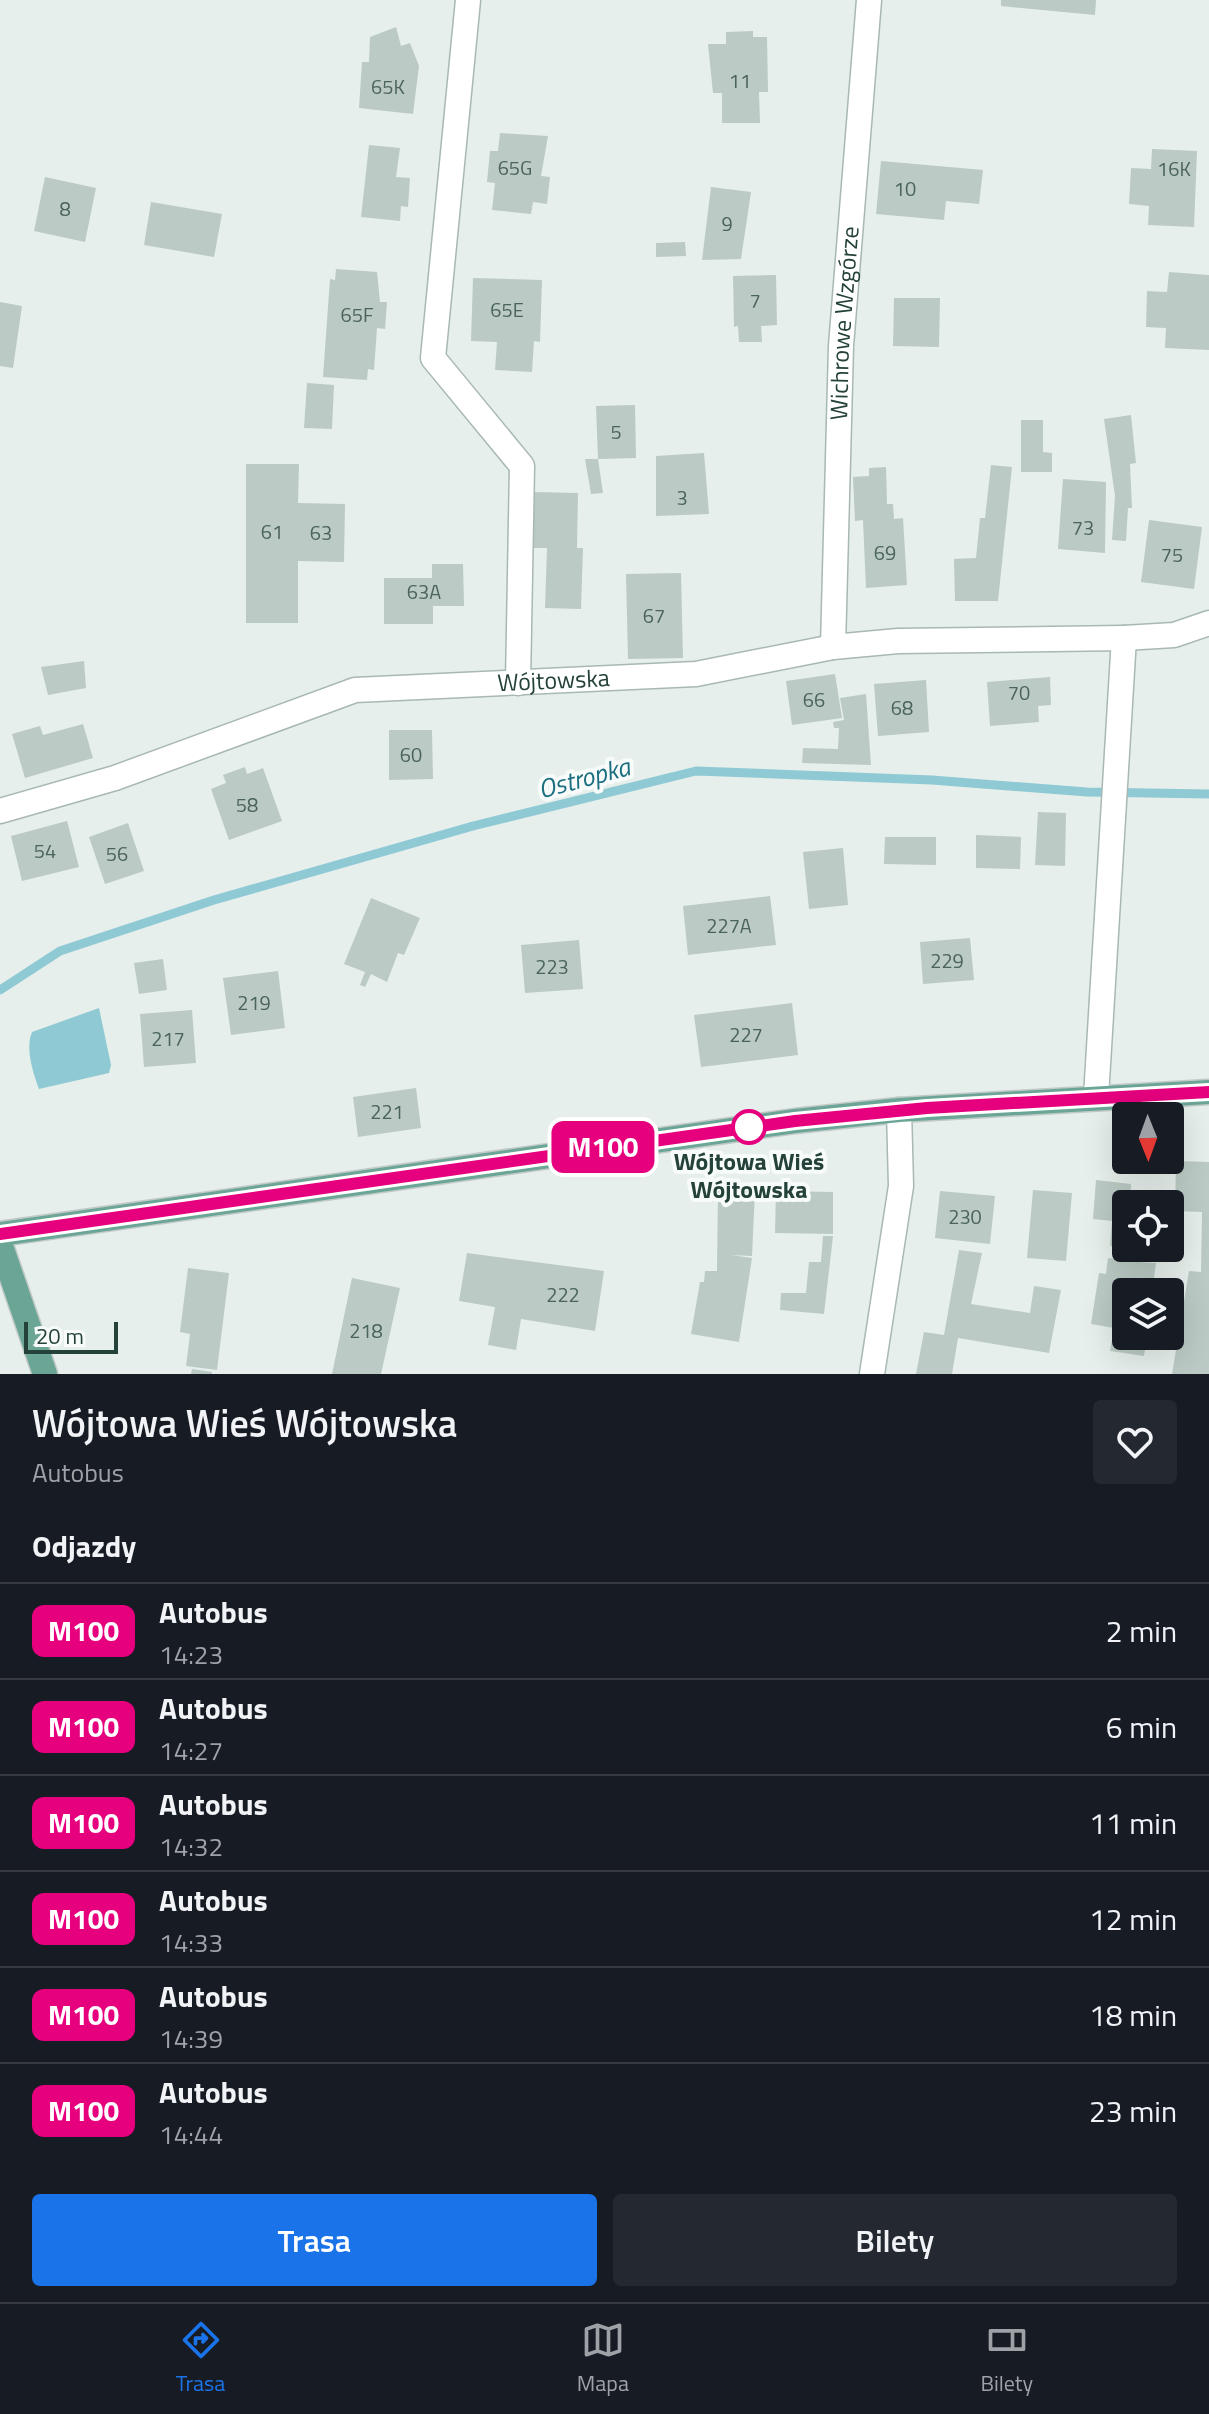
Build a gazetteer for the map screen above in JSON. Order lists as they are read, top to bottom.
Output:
{
  "streets": {
    "street": ["Wichrowe Wzgórze", "Wójtowska"]
  },
  "crossings": [
    ["Wichrowe Wzgórze", "Wójtowska"]
  ],
  "water": ["Ostropka"],
  "places": ["Wójtowa Wieś Wójtowska"],
  "lines": ["bus line M100"],
  "house_numbers": [
    "11",
    "65K",
    "65G",
    "16K",
    "10",
    "8",
    "9",
    "7",
    "65E",
    "65F",
    "5",
    "3",
    "73",
    "61",
    "63",
    "69",
    "75",
    "63A",
    "67",
    "70",
    "66",
    "68",
    "60",
    "58",
    "54",
    "56",
    "227A",
    "229",
    "223",
    "219",
    "227",
    "217",
    "221",
    "230",
    "222",
    "218"
  ],
  "scale_bar": "20 m",
  "north": "bottom",
  "page": {
    "on_map": "M100",
    "scale": "20 m",
    "heading": [
      ["Wójtowa Wieś Wójtowska", "Autobus"],
      "Odjazdy"
    ],
    "list": [
      {
        "mark": "M100",
        "name": "Autobus",
        "note": "14:23",
        "value": "2 min"
      },
      {
        "mark": "M100",
        "name": "Autobus",
        "note": "14:27",
        "value": "6 min"
      },
      {
        "mark": "M100",
        "name": "Autobus",
        "note": "14:32",
        "value": "11 min"
      },
      {
        "mark": "M100",
        "name": "Autobus",
        "note": "14:33",
        "value": "12 min"
      },
      {
        "mark": "M100",
        "name": "Autobus",
        "note": "14:39",
        "value": "18 min"
      },
      {
        "mark": "M100",
        "name": "Autobus",
        "note": "14:44",
        "value": "23 min"
      }
    ],
    "buttons": ["Trasa", "Bilety"],
    "tabs": ["Trasa", "Mapa", "Bilety"]
  }
}
